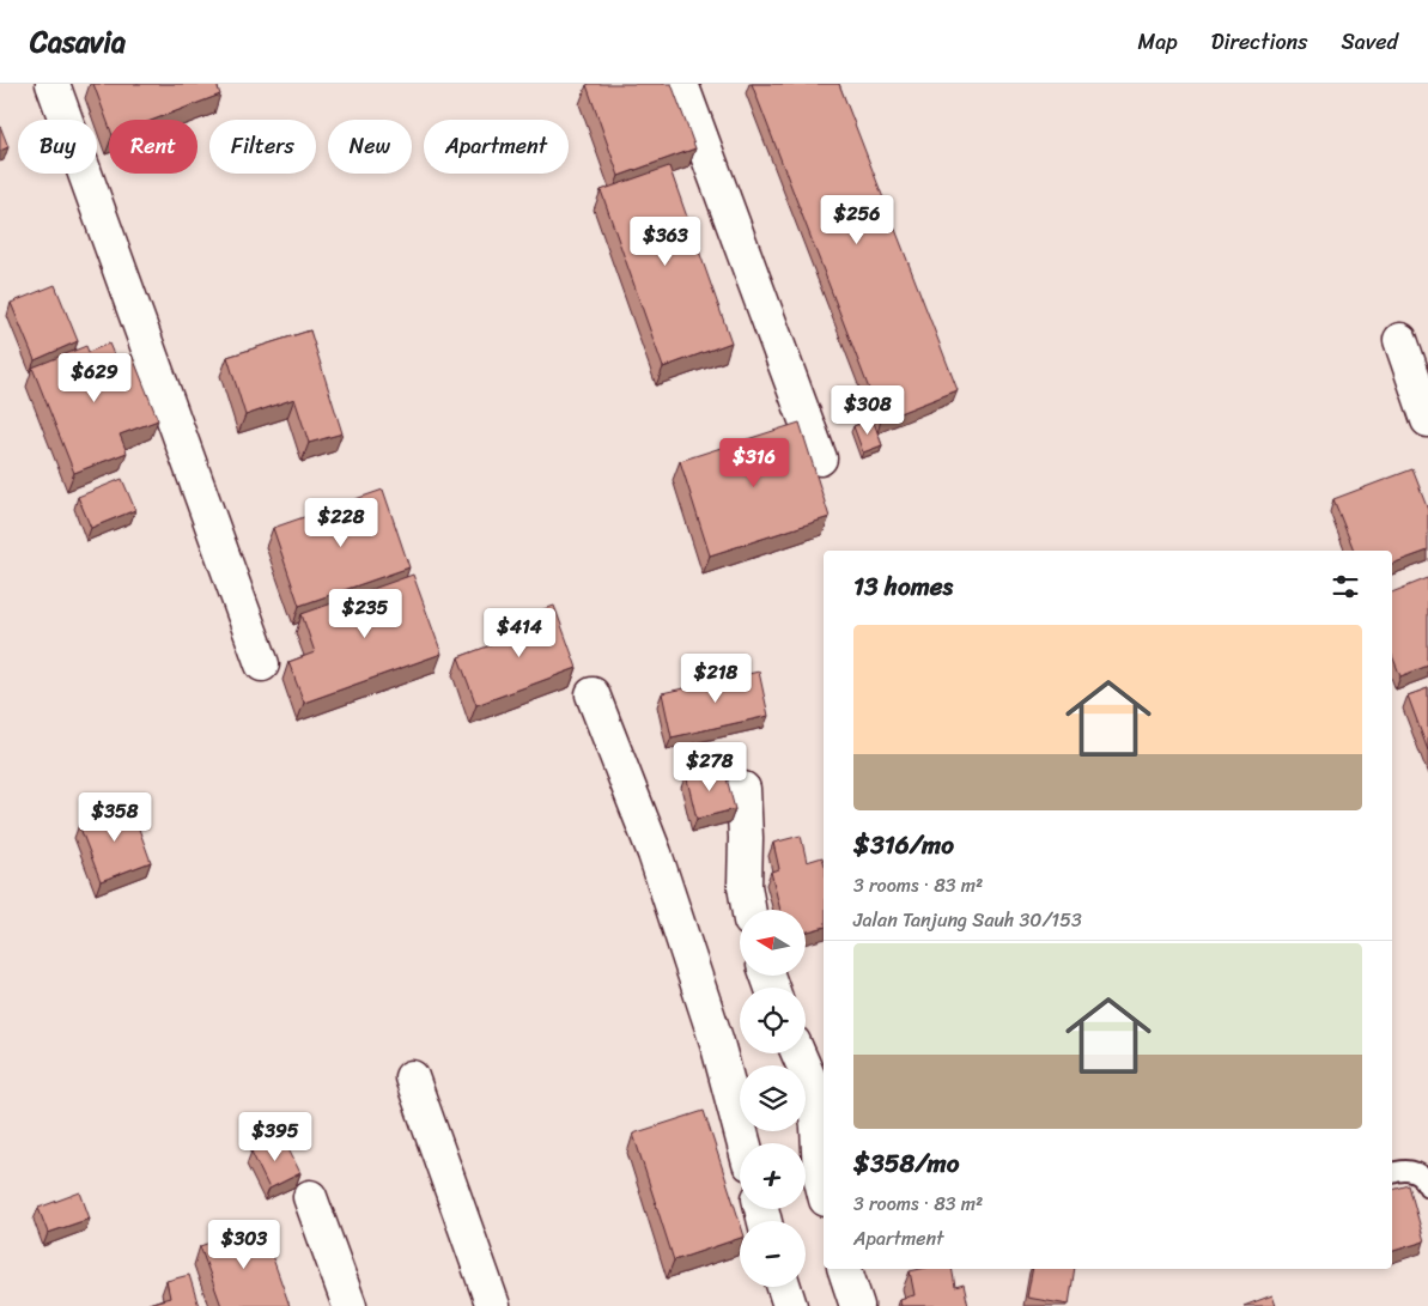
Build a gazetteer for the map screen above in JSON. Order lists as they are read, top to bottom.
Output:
{
  "north": "left",
  "page": {
    "header": "Casavia",
    "nav": ["Map", "Directions", "Saved"],
    "chip": [
      "Buy",
      "Rent",
      "Filters",
      "New",
      "Apartment"
    ],
    "price": [
      "$256",
      "$363",
      "$629",
      "$308",
      "$316",
      "$228",
      "$235",
      "$414",
      "$218",
      "$278",
      "$358",
      "$395",
      "$303"
    ],
    "heading": "13 homes",
    "list": [
      {
        "name": "$316/mo",
        "note": "3 rooms · 83 m² · Jalan Tanjung Sauh 30/153"
      },
      {
        "name": "$358/mo",
        "note": "3 rooms · 83 m² · Apartment"
      }
    ],
    "map_buttons": ["+", "−"]
  }
}
